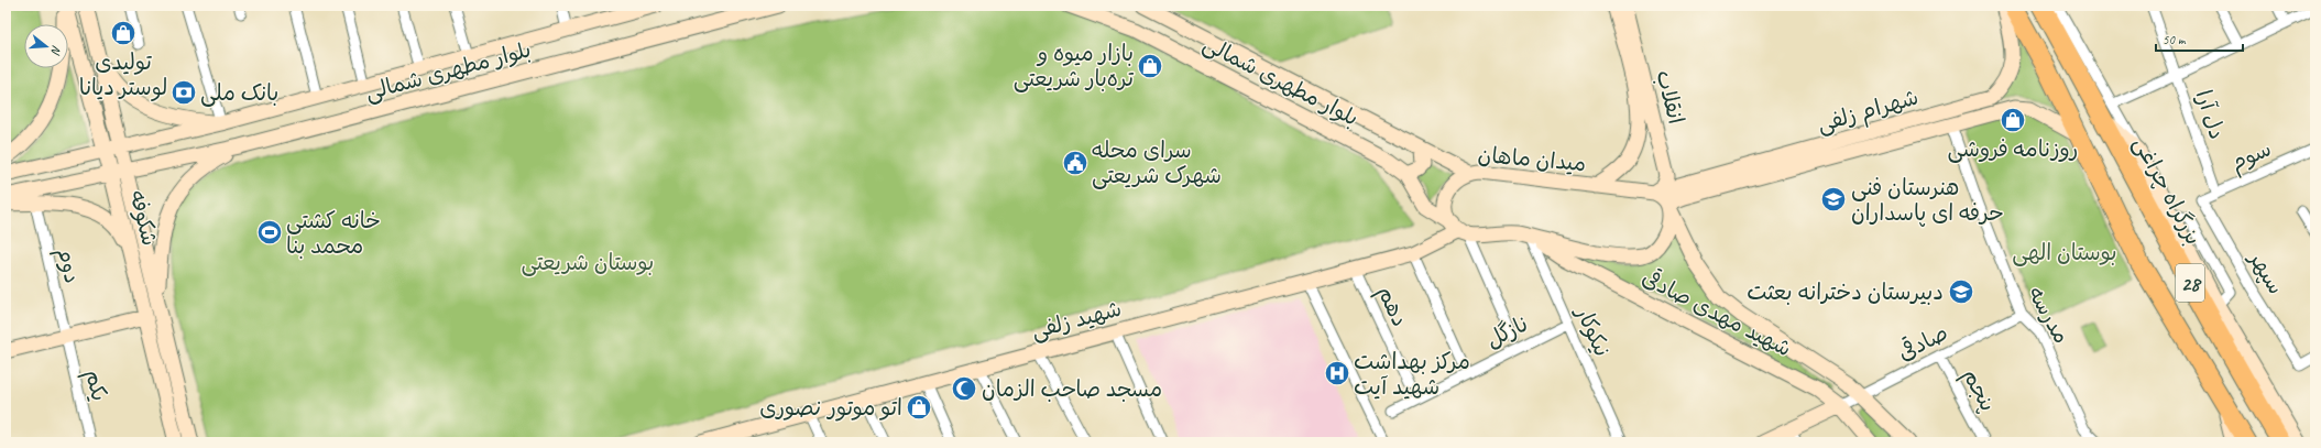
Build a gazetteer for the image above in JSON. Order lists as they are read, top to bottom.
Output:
{
  "streets": {
    "highway": ["بزرگراه چراغی", "28"],
    "main road": [
      "بلوار مطهری شمالی",
      "انقلاب",
      "شهرام زلفی",
      "میدان ماهان",
      "شکوفه",
      "شهید مهدی صادقی",
      "شهید زلفی"
    ],
    "street": [
      "دل آرا",
      "سوم",
      "دوم",
      "سپهر",
      "دهم",
      "مدرسه",
      "نازگل",
      "نیکوکار",
      "صادقی",
      "یکم",
      "پنجم"
    ]
  },
  "crossings": [
    ["بلوار مطهری شمالی", "میدان ماهان"],
    ["بلوار مطهری شمالی", "شکوفه"],
    ["بلوار مطهری شمالی", "شهید زلفی"],
    ["انقلاب", "شهرام زلفی"],
    ["انقلاب", "میدان ماهان"],
    ["انقلاب", "شهید مهدی صادقی"],
    ["شهرام زلفی", "میدان ماهان"],
    ["شهرام زلفی", "28"],
    ["شهرام زلفی", "شهید مهدی صادقی"],
    ["شهرام زلفی", "مدرسه"],
    ["دل آرا", "سوم"],
    ["سوم", "سپهر"],
    ["میدان ماهان", "شهید مهدی صادقی"],
    ["میدان ماهان", "شهید زلفی"],
    ["دوم", "یکم"],
    ["دهم", "شهید زلفی"],
    ["شهید مهدی صادقی", "نیکوکار"],
    ["شهید مهدی صادقی", "صادقی"],
    ["مدرسه", "صادقی"],
    ["نازگل", "نیکوکار"],
    ["صادقی", "پنجم"]
  ],
  "parks": ["بوستان الهی", "بوستان شریعتی"],
  "places": {
    "shop": [
      "تولیدی لوستر دیانا",
      "بازار میوه و تره‌بار شریعتی",
      "روزنامه فروشی",
      "اتو موتور نصوری"
    ],
    "bank": ["بانک ملی"],
    "public building": ["سرای محله شهرک شریعتی"],
    "school or university": ["هنرستان فنی حرفه ای پاسداران", "دبیرستان دخترانه بعثت"],
    "sports": ["خانه کشتی محمد بنا"],
    "hospital": ["مرکز بهداشت شهید آیت"],
    "mosque": ["مسجد صاحب الزمان"]
  },
  "scale_bar": "50 m",
  "north": "right"
}
